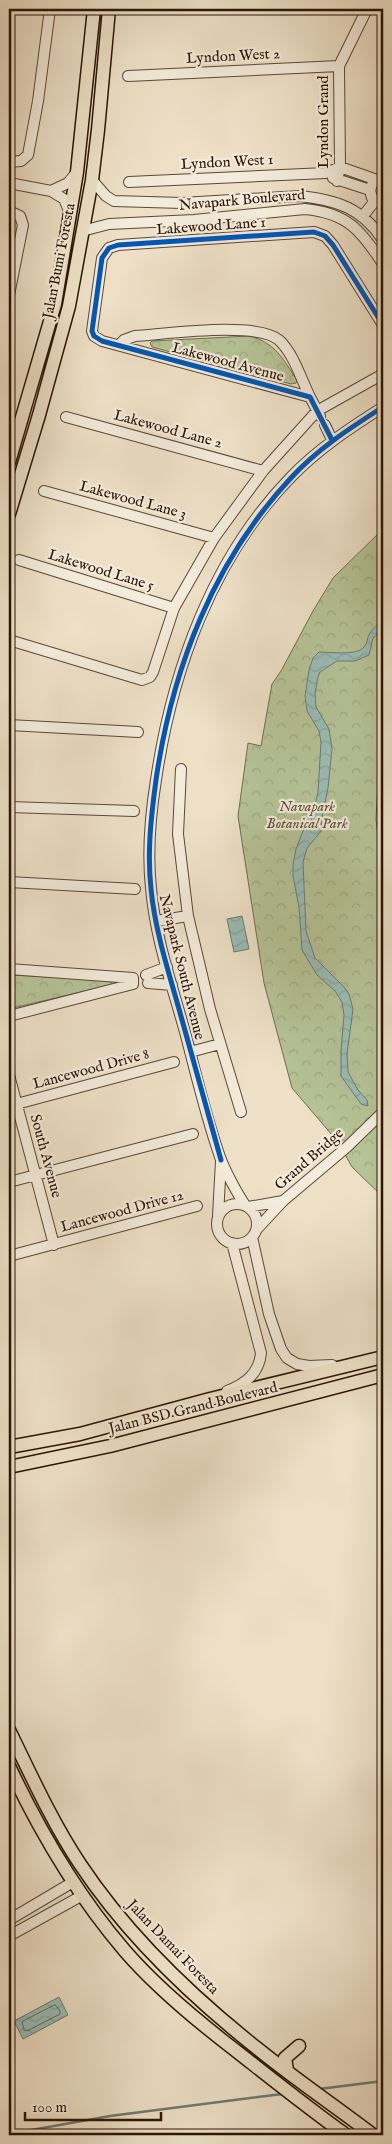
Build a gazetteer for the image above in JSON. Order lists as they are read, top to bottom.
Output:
{
  "streets": {
    "main road": ["Jalan Bumi Foresta", "Jalan BSD Grand Boulevard", "Jalan Damai Foresta"],
    "street": [
      "Lyndon West 2",
      "Lyndon Grand",
      "Lyndon West 1",
      "Navapark Boulevard",
      "Lakewood Lane 1",
      "Lakewood Avenue",
      "Lakewood Lane 2",
      "Lakewood Lane 3",
      "Lakewood Lane 5",
      "Navapark South Avenue",
      "Lancewood Drive 8",
      "South Avenue",
      "Grand Bridge",
      "Lancewood Drive 12"
    ]
  },
  "crossings": [
    ["Lyndon West 2", "Lyndon Grand"],
    ["Navapark Boulevard", "Jalan Bumi Foresta"],
    ["Lakewood Lane 1", "Lakewood Avenue"],
    ["Lakewood Avenue", "Navapark South Avenue"],
    ["Navapark South Avenue", "Grand Bridge"],
    ["Lancewood Drive 8", "South Avenue"],
    ["South Avenue", "Lancewood Drive 12"]
  ],
  "parks": ["Navapark Botanical Park"],
  "scale_bar": "100 m"
}
